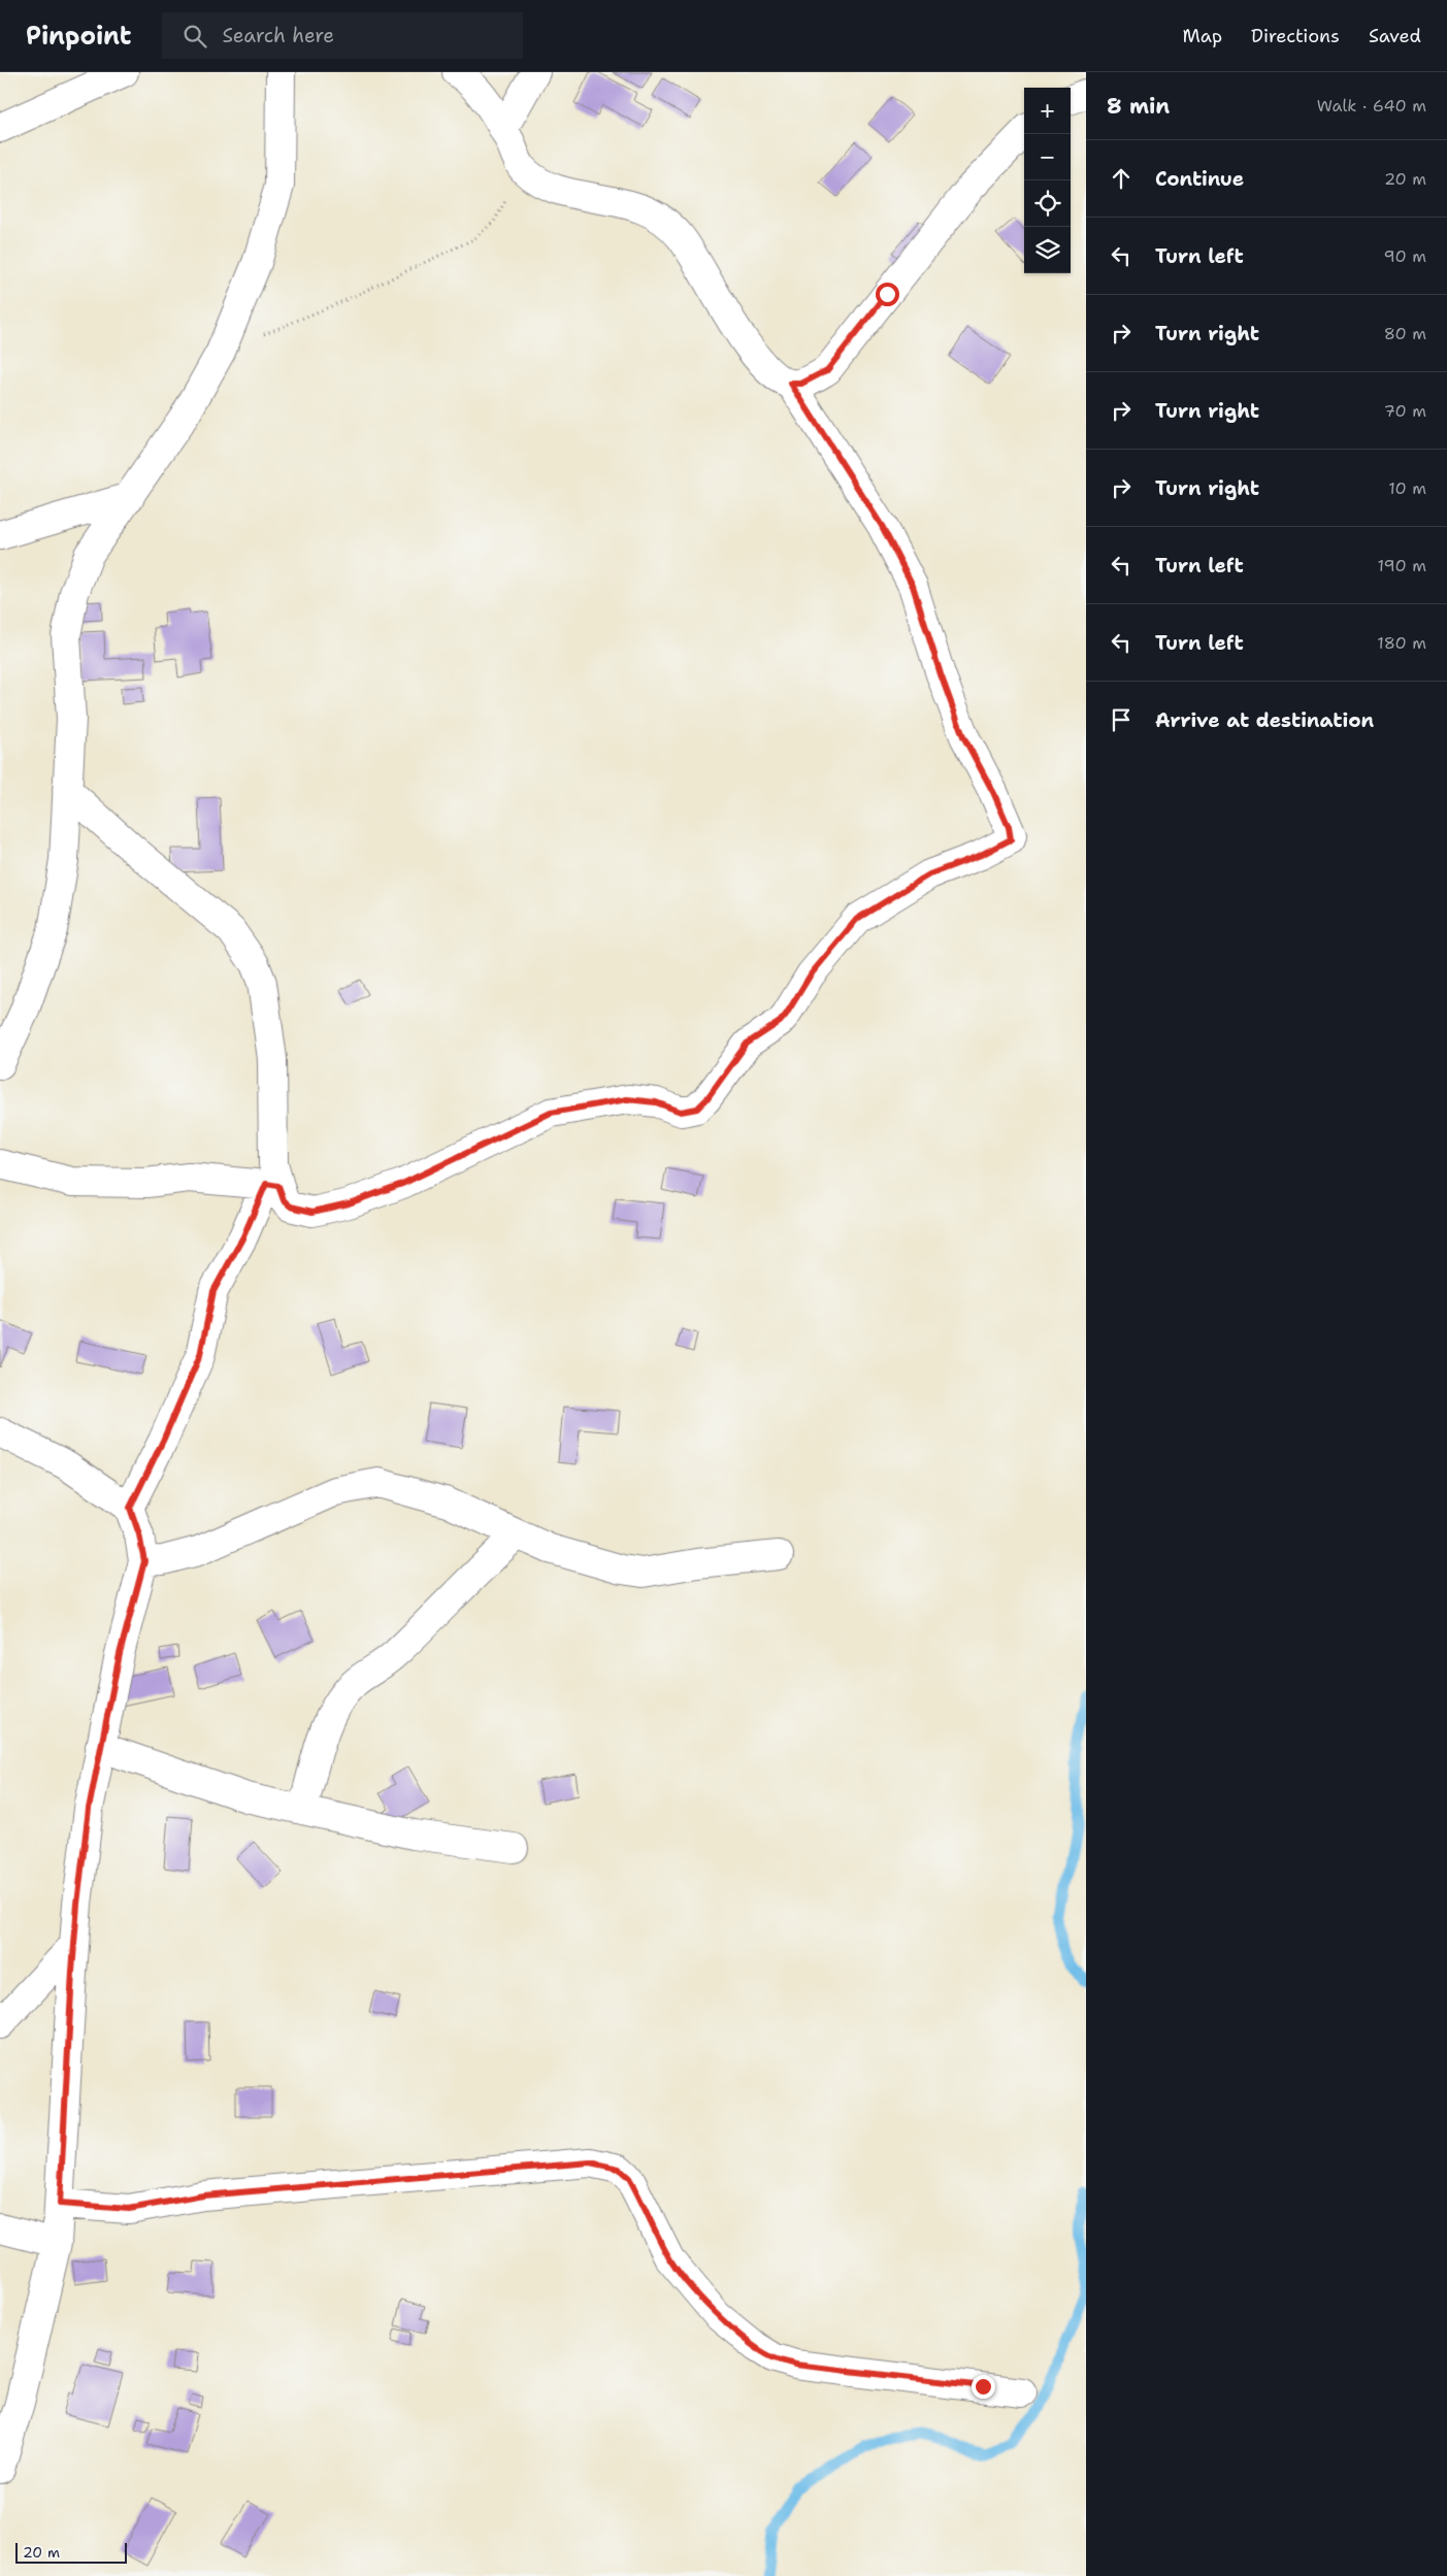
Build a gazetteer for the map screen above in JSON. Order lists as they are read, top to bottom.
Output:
{
  "scale_bar": "20 m",
  "page": {
    "header": "Pinpoint",
    "search": "Search here",
    "nav": ["Map", "Directions", "Saved"],
    "heading": ["8 min", "Walk · 640 m"],
    "map_buttons": ["+", "−"],
    "list": [
      ["Continue", "20 m"],
      ["Turn left", "90 m"],
      ["Turn right", "80 m"],
      ["Turn right", "70 m"],
      ["Turn right", "10 m"],
      ["Turn left", "190 m"],
      ["Turn left", "180 m"],
      "Arrive at destination"
    ],
    "scale": "20 m"
  }
}
